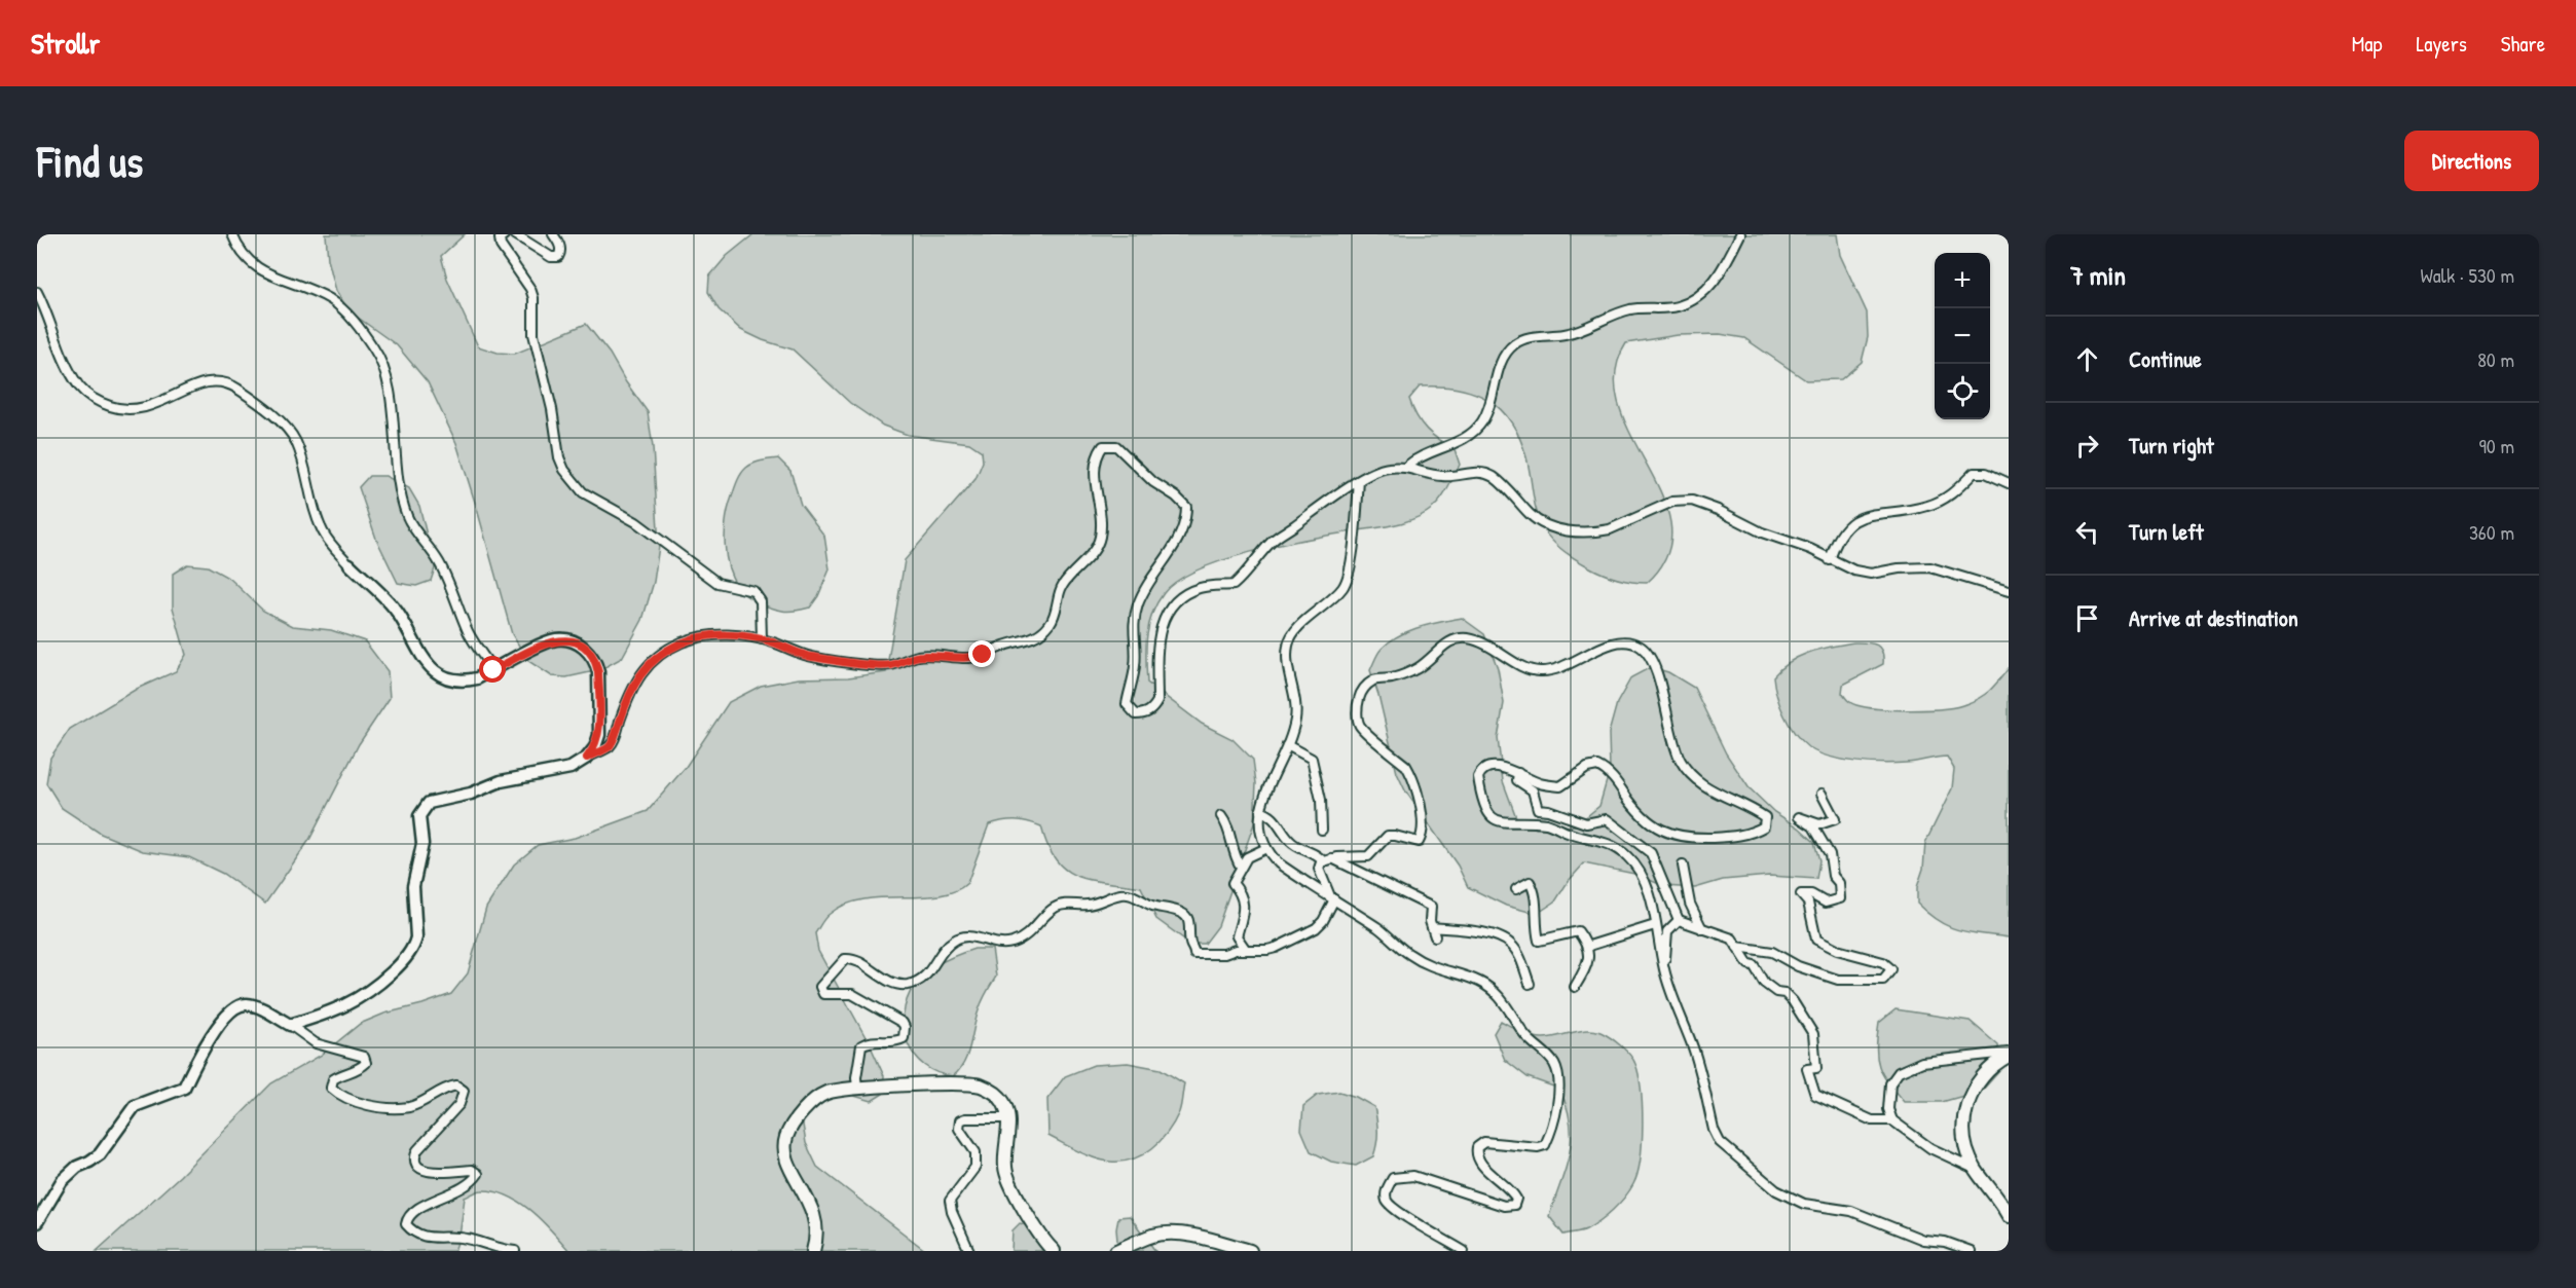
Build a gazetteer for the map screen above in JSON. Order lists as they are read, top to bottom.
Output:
{
  "page": {
    "header": "Strollr",
    "nav": ["Map", "Layers", "Share"],
    "buttons": "Directions",
    "title": "Find us",
    "heading": ["7 min", "Walk · 530 m"],
    "map_buttons": ["+", "−"],
    "list": [
      ["Continue", "80 m"],
      ["Turn right", "90 m"],
      ["Turn left", "360 m"],
      "Arrive at destination"
    ]
  }
}
